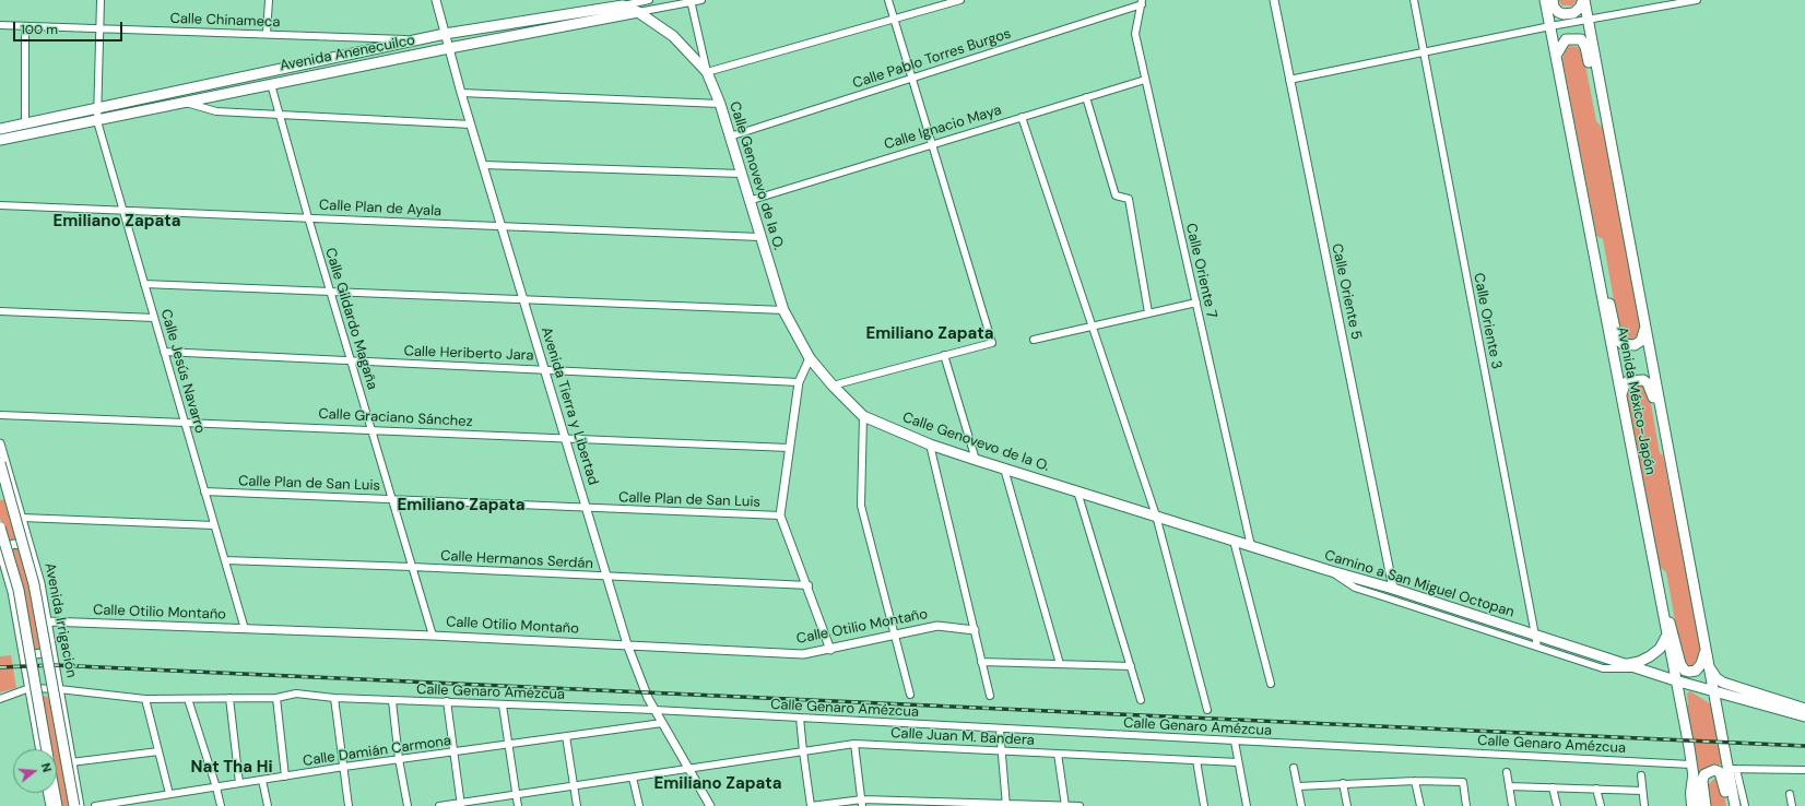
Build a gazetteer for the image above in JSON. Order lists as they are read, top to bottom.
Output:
{
  "streets": {
    "main road": [
      "Avenida Anenecuilco",
      "Calle Genovevo de la O.",
      "Avenida México-Japón",
      "Camino a San Miguel Octopan",
      "Avenida Irrigación"
    ],
    "street": [
      "Calle Chinameca",
      "Calle Pablo Torres Burgos",
      "Calle Ignacio Maya",
      "Calle Plan de Ayala",
      "Calle Oriente 7",
      "Calle Oriente 5",
      "Calle Gildardo Magaña",
      "Calle Oriente 3",
      "Calle Heriberto Jara",
      "Calle Jesús Navarro",
      "Avenida Tierra y Libertad",
      "Calle Graciano Sánchez",
      "Calle Plan de San Luis",
      "Calle Hermanos Serdán",
      "Calle Otilio Montaño",
      "Calle Genaro Amézcua",
      "Calle Juan M. Bandera",
      "Calle Damián Carmona"
    ]
  },
  "crossings": [
    ["Calle Chinameca", "Avenida Anenecuilco"],
    ["Calle Chinameca", "Calle Jesús Navarro"],
    ["Avenida Anenecuilco", "Calle Genovevo de la O."],
    ["Avenida Anenecuilco", "Calle Gildardo Magaña"],
    ["Avenida Anenecuilco", "Calle Jesús Navarro"],
    ["Avenida Anenecuilco", "Avenida Tierra y Libertad"],
    ["Calle Pablo Torres Burgos", "Calle Genovevo de la O."],
    ["Calle Pablo Torres Burgos", "Calle Oriente 7"],
    ["Calle Ignacio Maya", "Calle Genovevo de la O."],
    ["Calle Ignacio Maya", "Calle Oriente 7"],
    ["Calle Genovevo de la O.", "Calle Plan de Ayala"],
    ["Calle Genovevo de la O.", "Camino a San Miguel Octopan"],
    ["Calle Plan de Ayala", "Calle Gildardo Magaña"],
    ["Calle Plan de Ayala", "Calle Jesús Navarro"],
    ["Calle Plan de Ayala", "Avenida Tierra y Libertad"],
    ["Calle Oriente 7", "Camino a San Miguel Octopan"],
    ["Calle Oriente 5", "Camino a San Miguel Octopan"],
    ["Calle Gildardo Magaña", "Calle Heriberto Jara"],
    ["Calle Gildardo Magaña", "Calle Graciano Sánchez"],
    ["Calle Gildardo Magaña", "Calle Plan de San Luis"],
    ["Calle Gildardo Magaña", "Calle Hermanos Serdán"],
    ["Calle Gildardo Magaña", "Calle Otilio Montaño"],
    ["Calle Oriente 3", "Camino a San Miguel Octopan"],
    ["Calle Heriberto Jara", "Calle Jesús Navarro"],
    ["Calle Heriberto Jara", "Avenida Tierra y Libertad"],
    ["Calle Jesús Navarro", "Calle Graciano Sánchez"],
    ["Calle Jesús Navarro", "Calle Plan de San Luis"],
    ["Calle Jesús Navarro", "Calle Hermanos Serdán"],
    ["Calle Jesús Navarro", "Calle Otilio Montaño"],
    ["Avenida México-Japón", "Camino a San Miguel Octopan"],
    ["Avenida México-Japón", "Calle Genaro Amézcua"],
    ["Avenida Tierra y Libertad", "Calle Graciano Sánchez"],
    ["Avenida Tierra y Libertad", "Calle Plan de San Luis"],
    ["Avenida Tierra y Libertad", "Calle Hermanos Serdán"],
    ["Avenida Tierra y Libertad", "Calle Otilio Montaño"],
    ["Avenida Tierra y Libertad", "Calle Genaro Amézcua"],
    ["Avenida Tierra y Libertad", "Calle Juan M. Bandera"],
    ["Avenida Tierra y Libertad", "Calle Damián Carmona"],
    ["Calle Otilio Montaño", "Avenida Irrigación"],
    ["Avenida Irrigación", "Calle Genaro Amézcua"]
  ],
  "districts": [
    "Emiliano Zapata",
    "Emiliano Zapata",
    "Emiliano Zapata",
    "Nat Tha Hi",
    "Emiliano Zapata"
  ],
  "scale_bar": "100 m",
  "north": "right"
}
